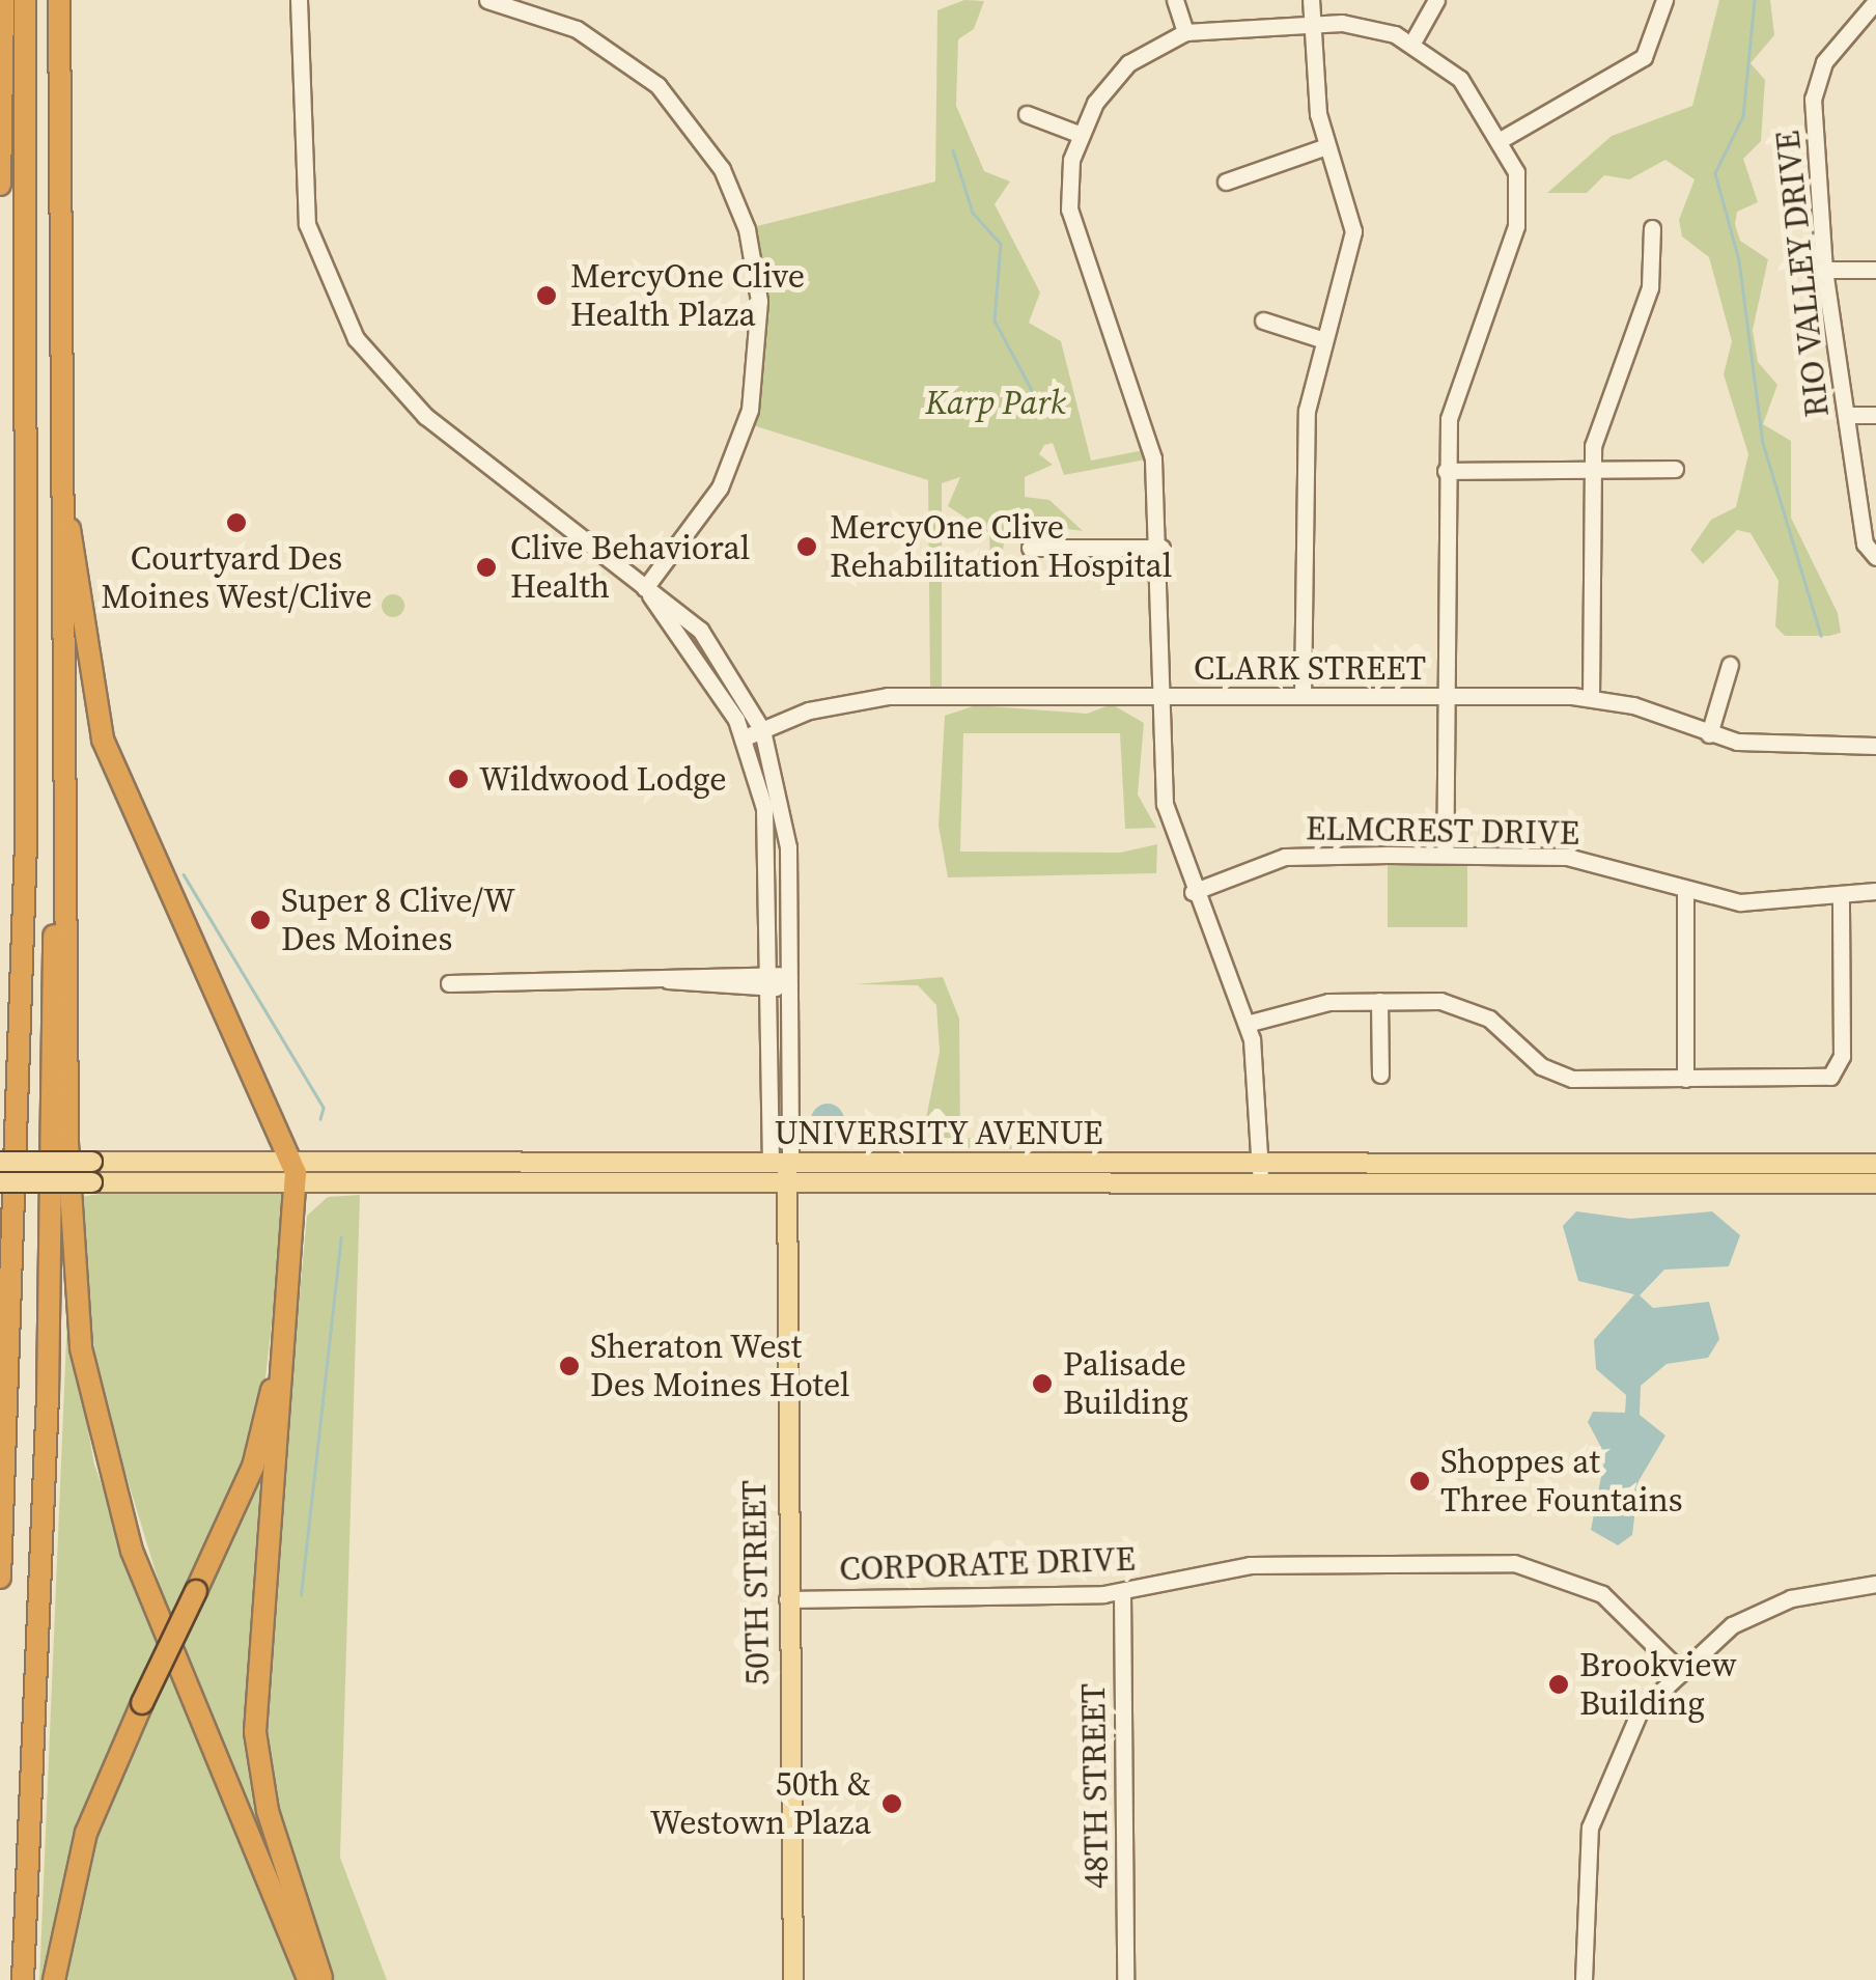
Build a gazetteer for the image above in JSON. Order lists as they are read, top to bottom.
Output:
{
  "streets": {
    "main road": ["UNIVERSITY AVENUE", "50TH STREET"],
    "street": [
      "RIO VALLEY DRIVE",
      "CLARK STREET",
      "ELMCREST DRIVE",
      "CORPORATE DRIVE",
      "48TH STREET"
    ]
  },
  "crossings": [
    ["UNIVERSITY AVENUE", "50TH STREET"],
    ["CORPORATE DRIVE", "50TH STREET"],
    ["CORPORATE DRIVE", "48TH STREET"]
  ],
  "parks": ["Karp Park"],
  "places": [
    "MercyOne Clive Health Plaza",
    "Courtyard Des Moines West/Clive",
    "MercyOne Clive Rehabilitation Hospital",
    "Clive Behavioral Health",
    "Wildwood Lodge",
    "Super 8 Clive/W Des Moines",
    "Sheraton West Des Moines Hotel",
    "Palisade Building",
    "Shoppes at Three Fountains",
    "Brookview Building",
    "50th & Westown Plaza"
  ]
}
